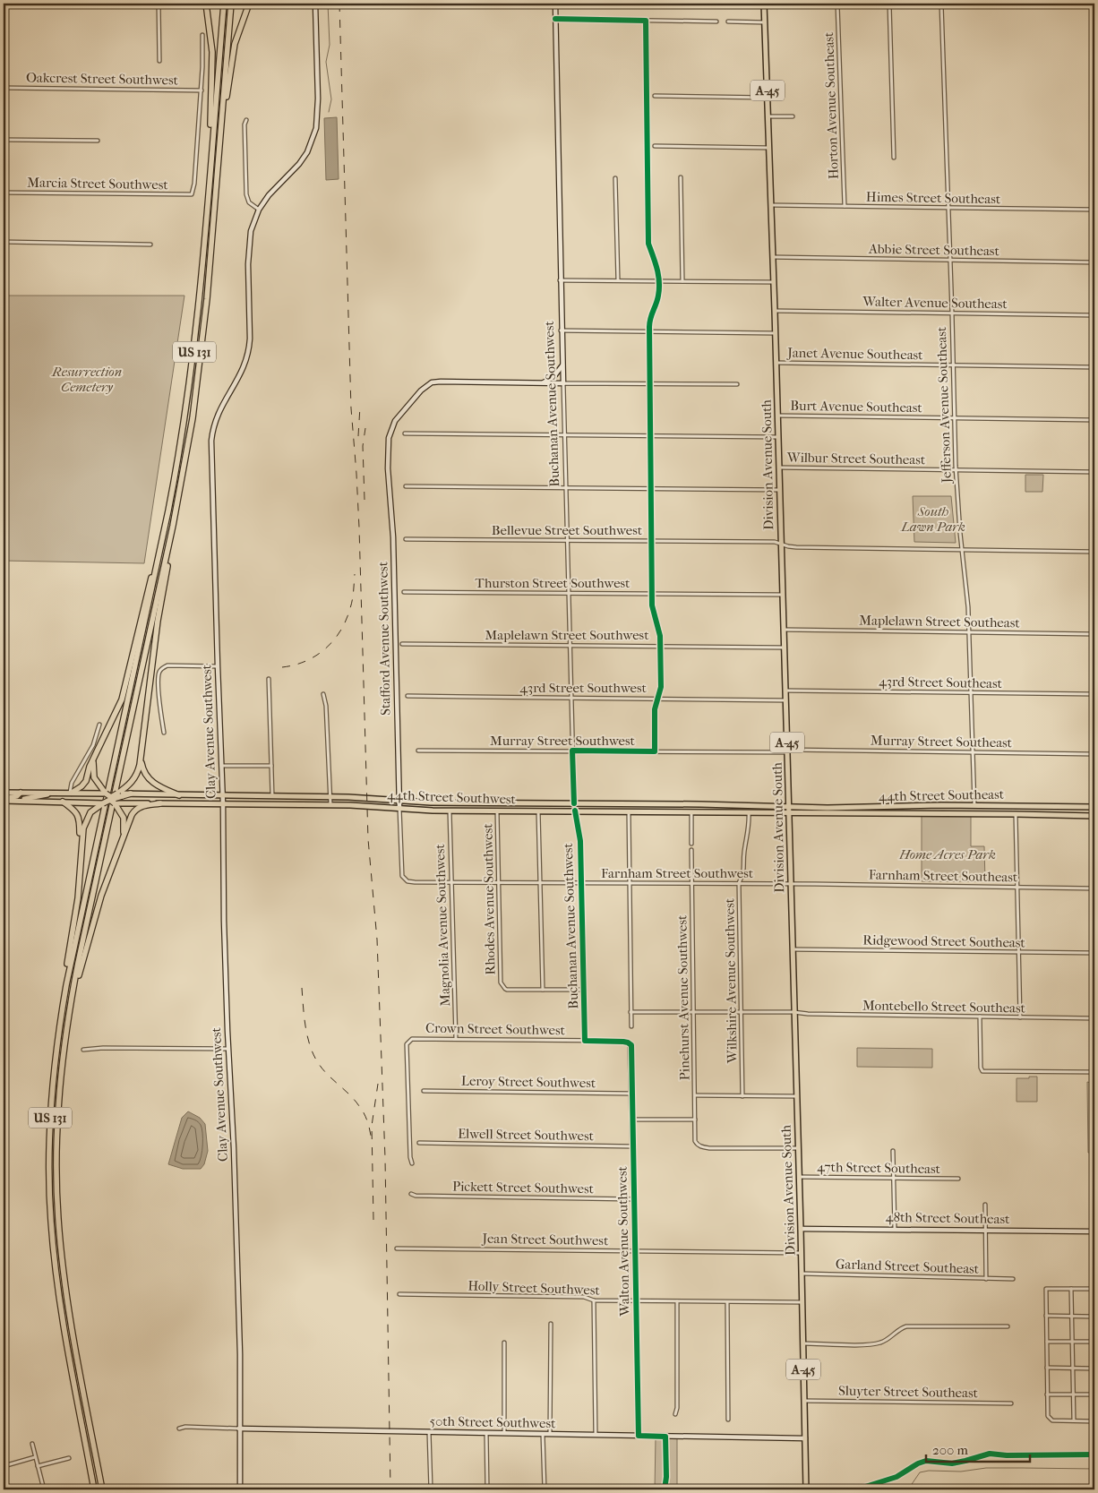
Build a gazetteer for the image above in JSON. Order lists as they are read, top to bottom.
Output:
{
  "streets": {
    "highway": ["US 131"],
    "main road": [
      "A-45",
      "Division Avenue South",
      "44th Street Southeast",
      "44th Street Southwest"
    ],
    "street": [
      "Oakcrest Street Southwest",
      "Horton Avenue Southeast",
      "Marcia Street Southwest",
      "Himes Street Southeast",
      "Abbie Street Southeast",
      "Walter Avenue Southeast",
      "Janet Avenue Southeast",
      "Buchanan Avenue Southwest",
      "Jefferson Avenue Southeast",
      "Burt Avenue Southeast",
      "Wilbur Street Southeast",
      "Bellevue Street Southwest",
      "Thurston Street Southwest",
      "Maplelawn Street Southeast",
      "Maplelawn Street Southwest",
      "Stafford Avenue Southwest",
      "43rd Street Southeast",
      "43rd Street Southwest",
      "Clay Avenue Southwest",
      "Murray Street Southwest",
      "Murray Street Southeast",
      "Farnham Street Southwest",
      "Farnham Street Southeast",
      "Rhodes Avenue Southwest",
      "Magnolia Avenue Southwest",
      "Ridgewood Street Southeast",
      "Wilkshire Avenue Southwest",
      "Pinehurst Avenue Southwest",
      "Montebello Street Southeast",
      "Crown Street Southwest",
      "Leroy Street Southwest",
      "Elwell Street Southwest",
      "47th Street Southeast",
      "Pickett Street Southwest",
      "48th Street Southeast",
      "Jean Street Southwest",
      "Walton Avenue Southwest",
      "Garland Street Southeast",
      "Holly Street Southwest",
      "Sluyter Street Southeast",
      "50th Street Southwest"
    ]
  },
  "crossings": [
    ["Oakcrest Street Southwest", "Marcia Street Southwest"],
    ["Horton Avenue Southeast", "Himes Street Southeast"],
    ["Himes Street Southeast", "Jefferson Avenue Southeast"],
    ["Himes Street Southeast", "Division Avenue South"],
    ["Abbie Street Southeast", "Jefferson Avenue Southeast"],
    ["Abbie Street Southeast", "Division Avenue South"],
    ["Walter Avenue Southeast", "Jefferson Avenue Southeast"],
    ["Walter Avenue Southeast", "Division Avenue South"],
    ["Janet Avenue Southeast", "Jefferson Avenue Southeast"],
    ["Janet Avenue Southeast", "Division Avenue South"],
    ["Buchanan Avenue Southwest", "Bellevue Street Southwest"],
    ["Buchanan Avenue Southwest", "Thurston Street Southwest"],
    ["Buchanan Avenue Southwest", "Maplelawn Street Southwest"],
    ["Buchanan Avenue Southwest", "Stafford Avenue Southwest"],
    ["Buchanan Avenue Southwest", "43rd Street Southwest"],
    ["Buchanan Avenue Southwest", "Murray Street Southwest"],
    ["Buchanan Avenue Southwest", "44th Street Southwest"],
    ["Buchanan Avenue Southwest", "Farnham Street Southwest"],
    ["Buchanan Avenue Southwest", "Crown Street Southwest"],
    ["Jefferson Avenue Southeast", "Burt Avenue Southeast"],
    ["Jefferson Avenue Southeast", "Wilbur Street Southeast"],
    ["Jefferson Avenue Southeast", "Bellevue Street Southwest"],
    ["Jefferson Avenue Southeast", "Maplelawn Street Southeast"],
    ["Jefferson Avenue Southeast", "43rd Street Southeast"],
    ["Jefferson Avenue Southeast", "Murray Street Southeast"],
    ["Jefferson Avenue Southeast", "44th Street Southeast"],
    ["Burt Avenue Southeast", "Division Avenue South"],
    ["Wilbur Street Southeast", "Division Avenue South"],
    ["Division Avenue South", "Bellevue Street Southwest"],
    ["Division Avenue South", "Thurston Street Southwest"],
    ["Division Avenue South", "Maplelawn Street Southeast"],
    ["Division Avenue South", "Maplelawn Street Southwest"],
    ["Division Avenue South", "43rd Street Southeast"],
    ["Division Avenue South", "43rd Street Southwest"],
    ["Division Avenue South", "Murray Street Southwest"],
    ["Division Avenue South", "Murray Street Southeast"],
    ["Division Avenue South", "44th Street Southeast"],
    ["Division Avenue South", "44th Street Southwest"],
    ["Division Avenue South", "Farnham Street Southwest"],
    ["Division Avenue South", "Farnham Street Southeast"],
    ["Division Avenue South", "Ridgewood Street Southeast"],
    ["Division Avenue South", "Pinehurst Avenue Southwest"],
    ["Division Avenue South", "Montebello Street Southeast"],
    ["Division Avenue South", "47th Street Southeast"],
    ["Division Avenue South", "48th Street Southeast"],
    ["Division Avenue South", "Jean Street Southwest"],
    ["Division Avenue South", "Garland Street Southeast"],
    ["Division Avenue South", "Holly Street Southwest"],
    ["Division Avenue South", "Sluyter Street Southeast"],
    ["Division Avenue South", "50th Street Southwest"],
    ["Stafford Avenue Southwest", "44th Street Southwest"],
    ["Stafford Avenue Southwest", "Farnham Street Southwest"],
    ["Clay Avenue Southwest", "44th Street Southwest"],
    ["Clay Avenue Southwest", "50th Street Southwest"],
    ["Murray Street Southwest", "Murray Street Southeast"],
    ["44th Street Southeast", "44th Street Southwest"],
    ["44th Street Southwest", "Rhodes Avenue Southwest"],
    ["44th Street Southwest", "Magnolia Avenue Southwest"],
    ["44th Street Southwest", "Wilkshire Avenue Southwest"],
    ["Farnham Street Southwest", "Farnham Street Southeast"],
    ["Farnham Street Southwest", "Rhodes Avenue Southwest"],
    ["Farnham Street Southwest", "Magnolia Avenue Southwest"],
    ["Farnham Street Southwest", "Wilkshire Avenue Southwest"],
    ["Farnham Street Southwest", "Pinehurst Avenue Southwest"],
    ["Magnolia Avenue Southwest", "Crown Street Southwest"],
    ["Wilkshire Avenue Southwest", "Montebello Street Southeast"],
    ["Pinehurst Avenue Southwest", "Montebello Street Southeast"],
    ["Crown Street Southwest", "Walton Avenue Southwest"],
    ["Leroy Street Southwest", "Walton Avenue Southwest"],
    ["Elwell Street Southwest", "Walton Avenue Southwest"],
    ["Pickett Street Southwest", "Walton Avenue Southwest"],
    ["Jean Street Southwest", "Walton Avenue Southwest"],
    ["Walton Avenue Southwest", "Holly Street Southwest"],
    ["Walton Avenue Southwest", "50th Street Southwest"]
  ],
  "parks": ["Resurrection Cemetery", "South Lawn Park", "Home Acres Park"],
  "scale_bar": "200 m"
}
